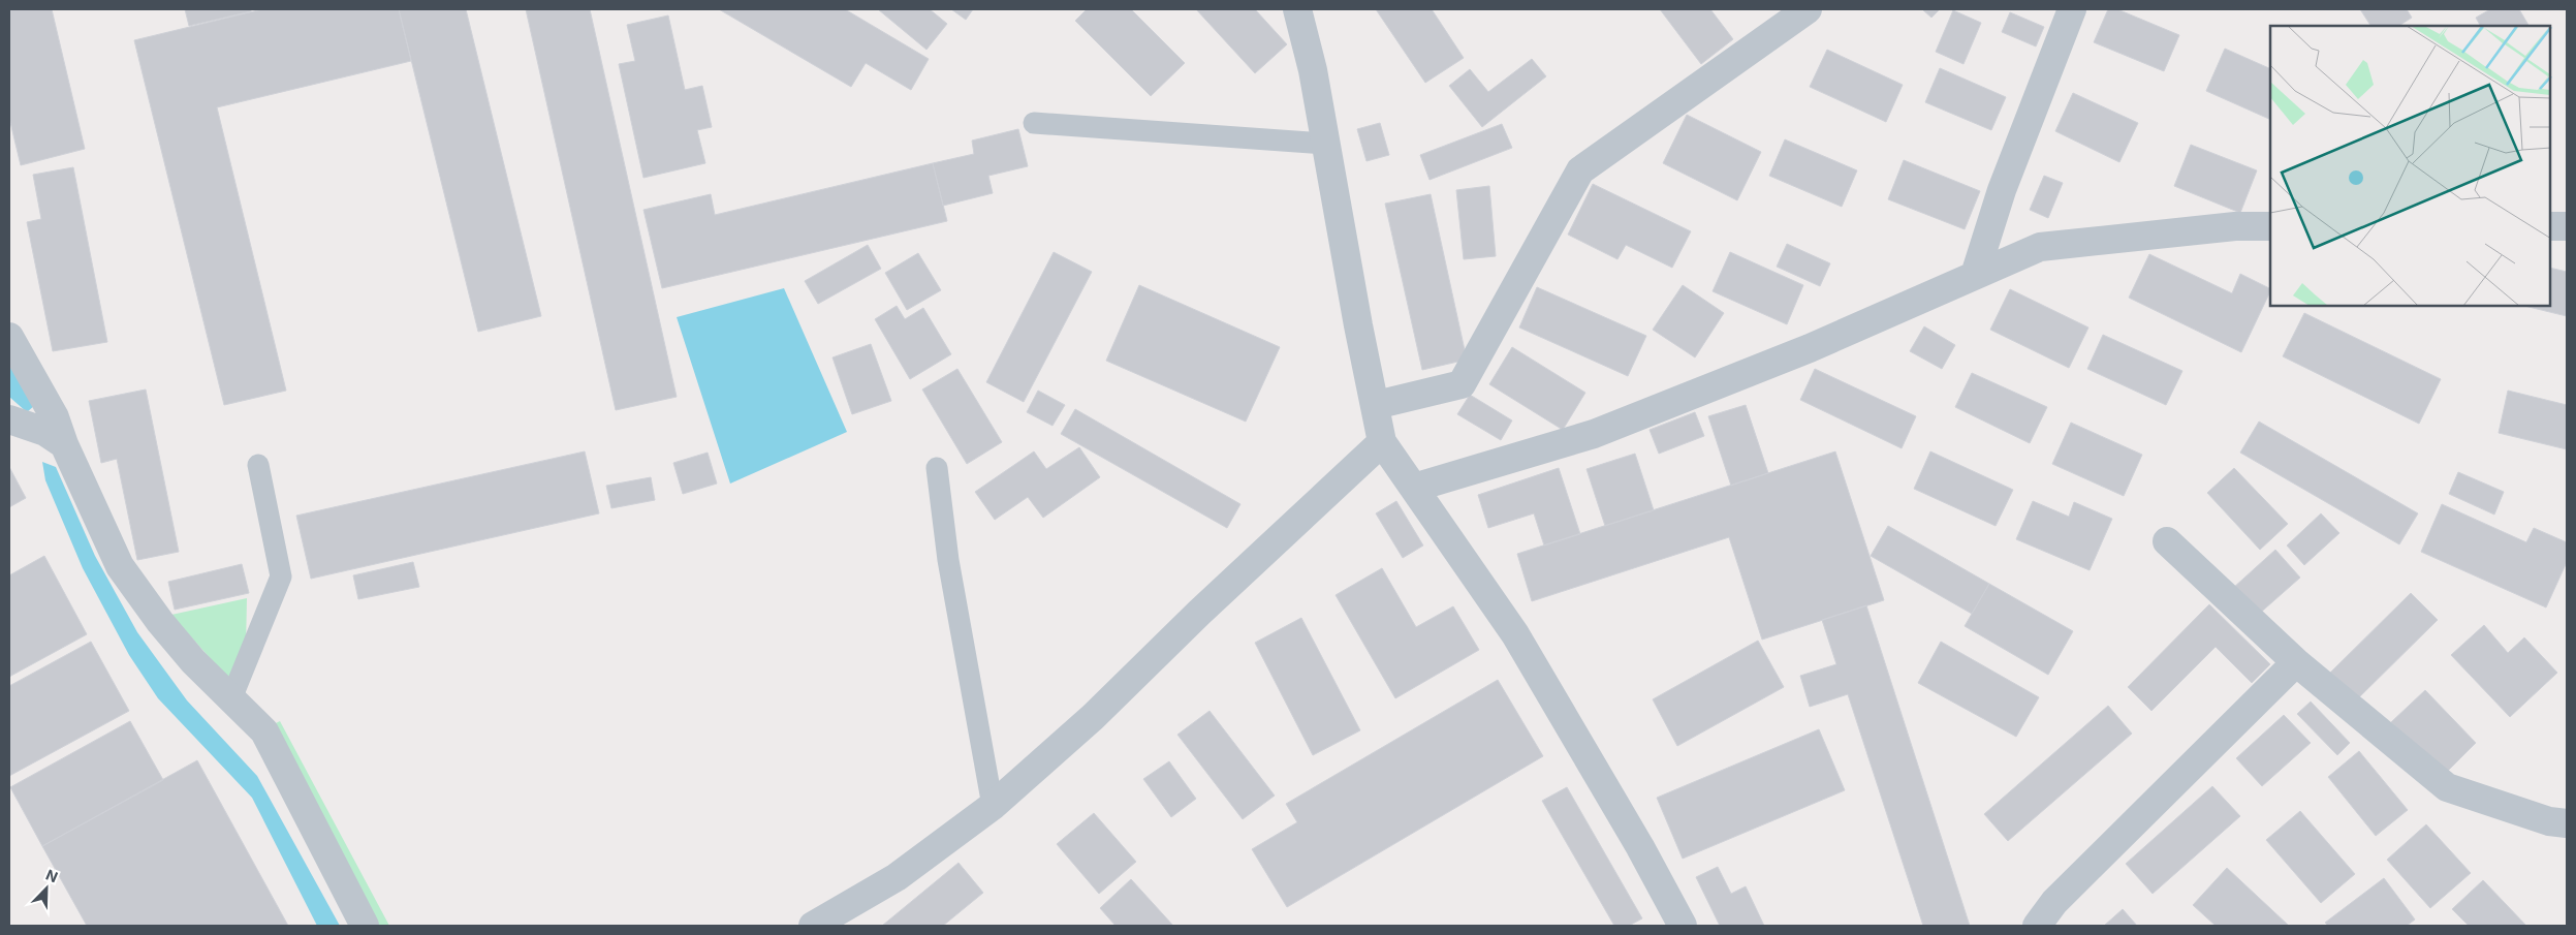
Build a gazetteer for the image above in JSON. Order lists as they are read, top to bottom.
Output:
{
  "north": "top right"
}
